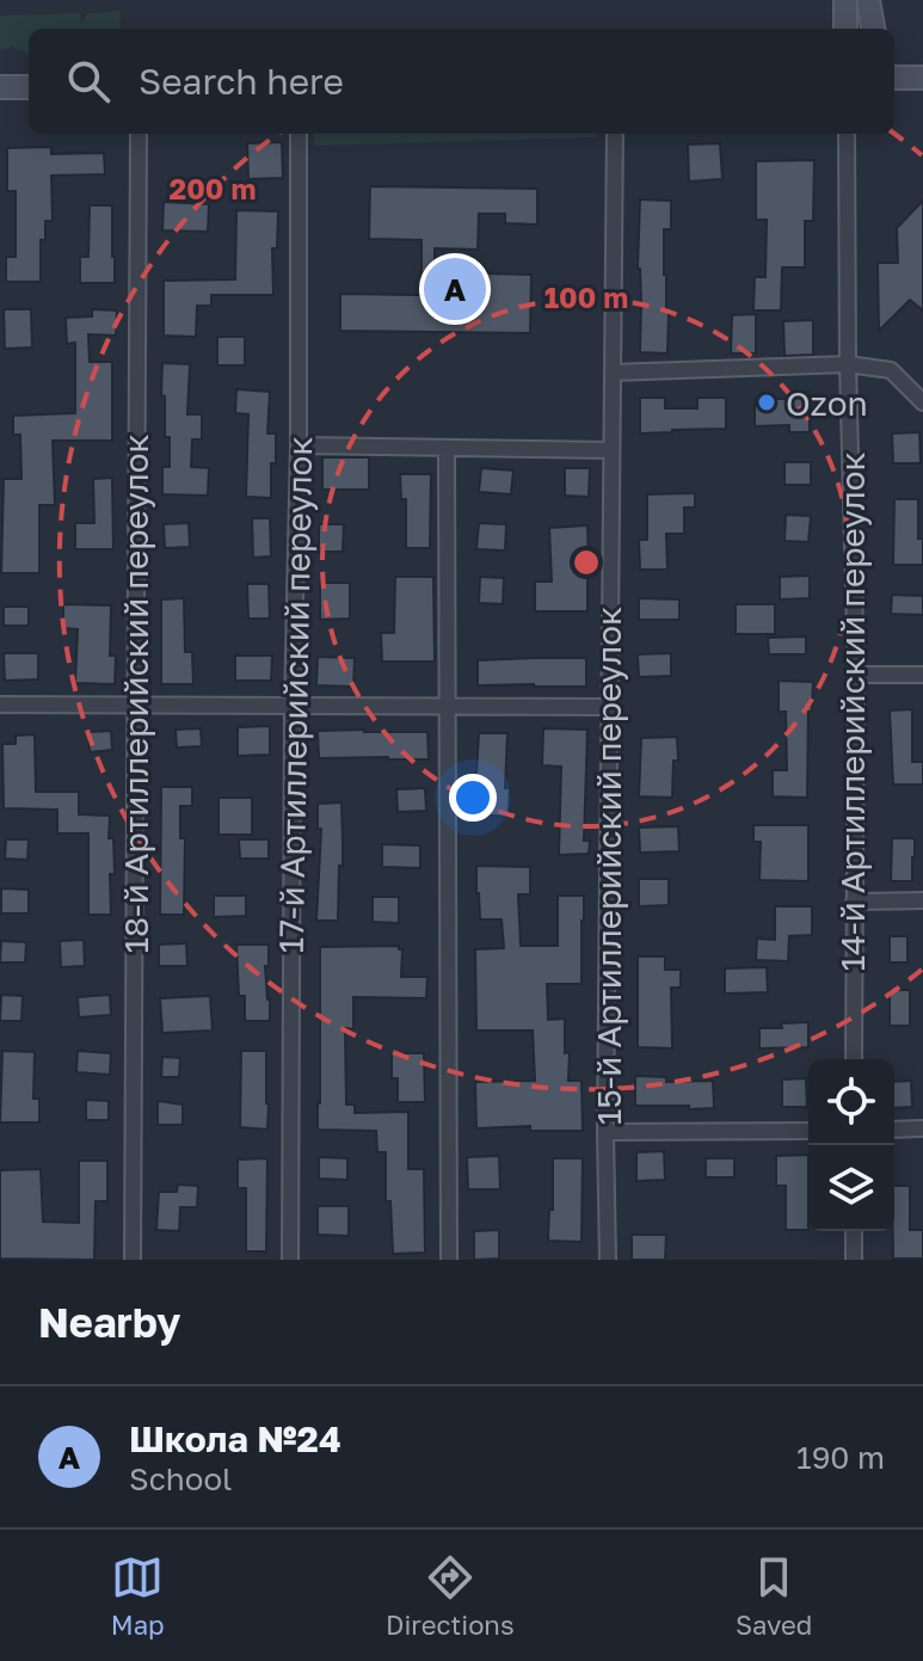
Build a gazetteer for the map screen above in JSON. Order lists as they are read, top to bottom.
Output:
{
  "streets": {
    "street": [
      "18-й Артиллерийский переулок",
      "17-й Артиллерийский переулок",
      "14-й Артиллерийский переулок",
      "15-й Артиллерийский переулок"
    ]
  },
  "places": ["Ozon"],
  "page": {
    "search": "Search here",
    "pins": "A",
    "heading": "Nearby",
    "list": [
      {
        "mark": "A",
        "name": "Школа №24",
        "note": "School",
        "value": "190 m"
      }
    ],
    "nav": ["Map", "Directions", "Saved"]
  },
  "rings": ["200 m", "100 m"]
}
